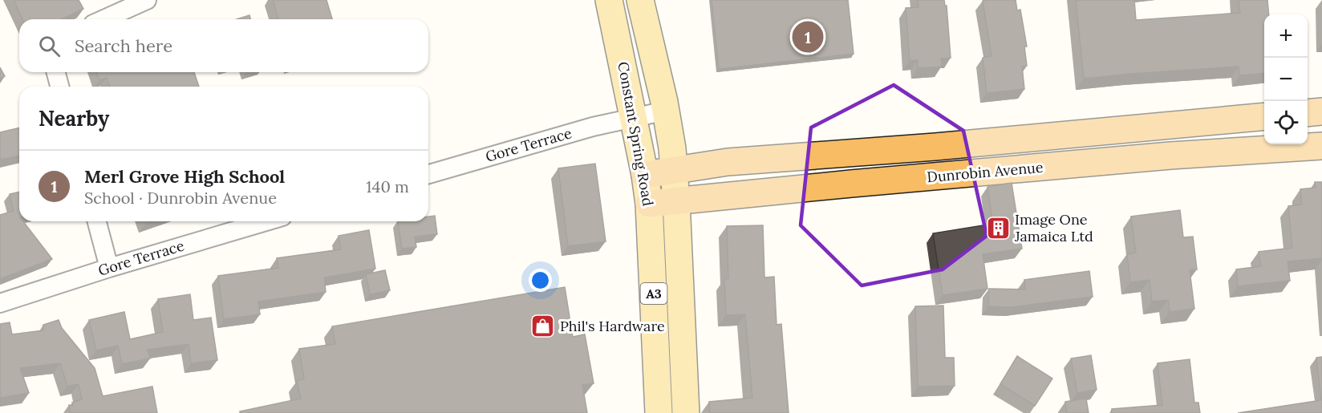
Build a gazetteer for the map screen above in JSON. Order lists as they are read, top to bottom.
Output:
{
  "streets": {
    "highway": ["Dunrobin Avenue"],
    "main road": ["Constant Spring Road", "A3"],
    "street": ["Gore Terrace"]
  },
  "crossings": [
    ["Constant Spring Road", "Gore Terrace"],
    ["Constant Spring Road", "Dunrobin Avenue"]
  ],
  "places": {
    "building": ["Image One Jamaica Ltd"],
    "shop": ["Phil's Hardware"]
  },
  "page": {
    "map_buttons": ["+", "−"],
    "pins": "1",
    "search": "Search here",
    "heading": "Nearby",
    "list": [
      {
        "mark": "1",
        "name": "Merl Grove High School",
        "note": "School · Dunrobin Avenue",
        "value": "140 m"
      }
    ]
  }
}
